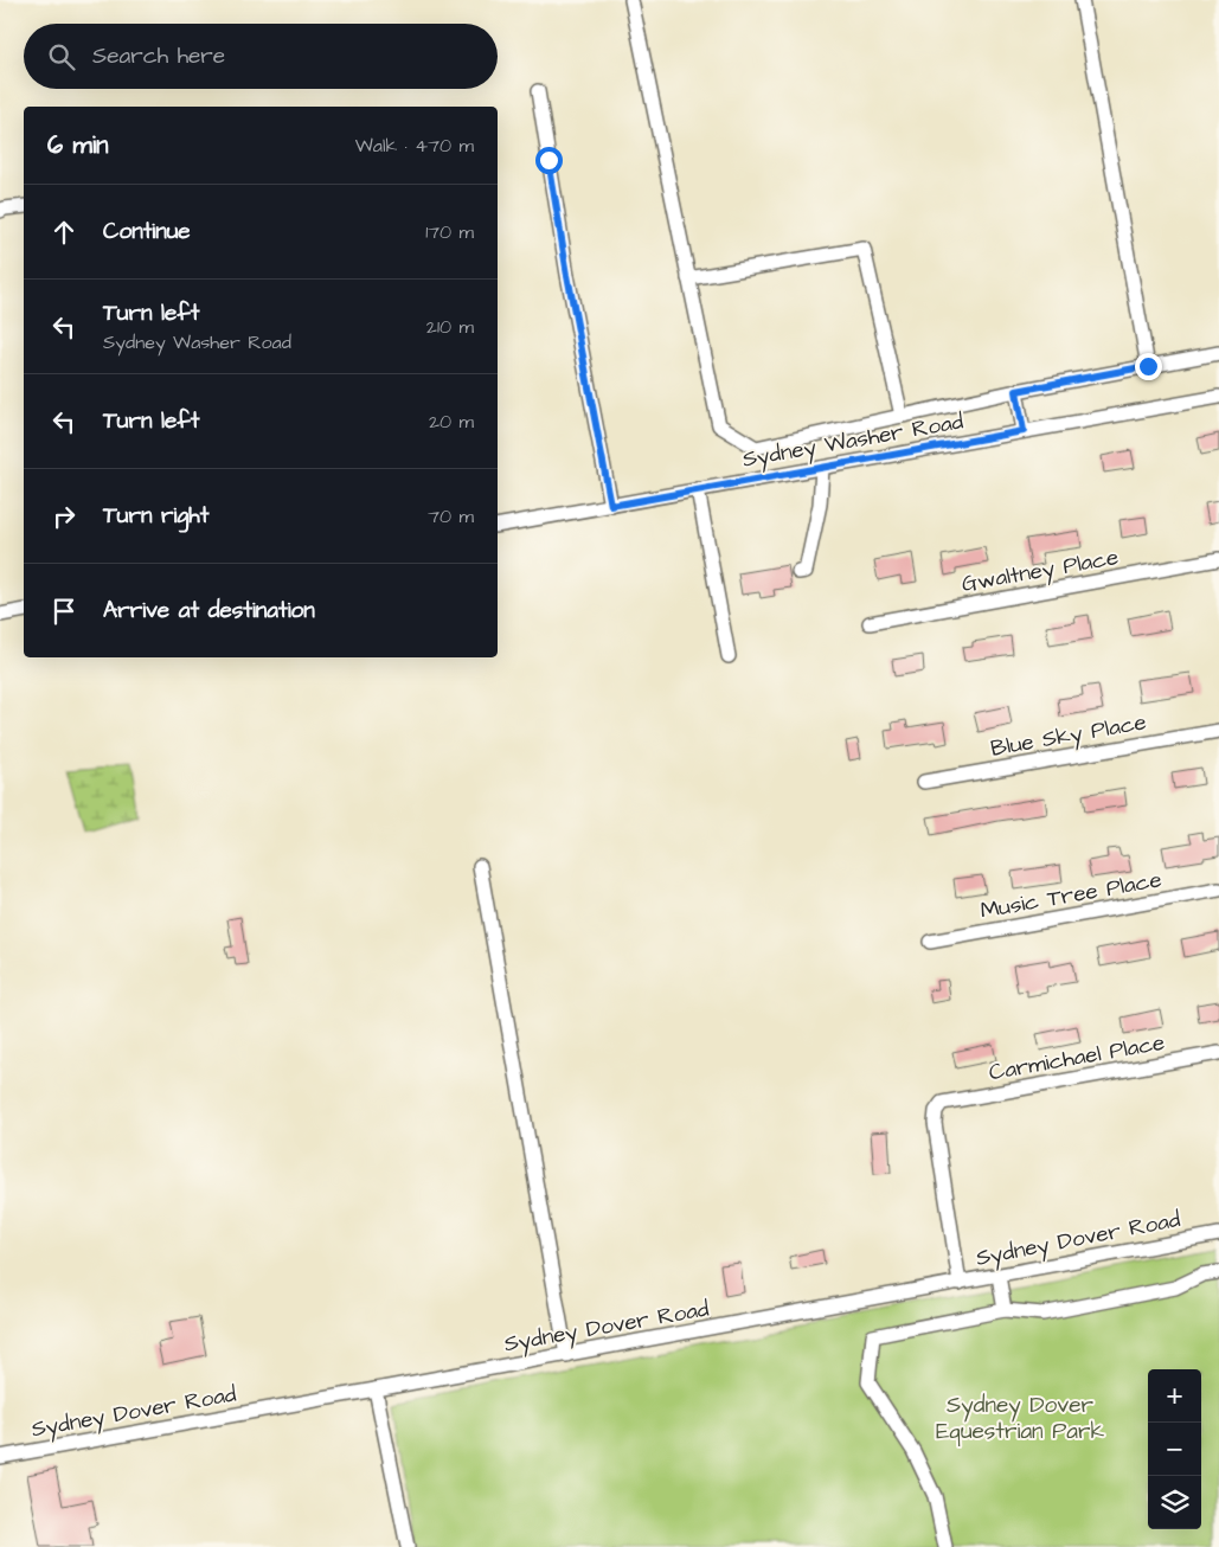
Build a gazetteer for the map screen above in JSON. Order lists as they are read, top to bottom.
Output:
{
  "streets": {
    "street": [
      "Sydney Washer Road",
      "Gwaltney Place",
      "Blue Sky Place",
      "Music Tree Place",
      "Carmichael Place",
      "Sydney Dover Road"
    ]
  },
  "crossings": [
    ["Carmichael Place", "Sydney Dover Road"]
  ],
  "parks": ["Sydney Dover Equestrian Park"],
  "page": {
    "search": "Search here",
    "heading": ["6 min", "Walk · 470 m"],
    "list": [
      ["Continue", "170 m"],
      ["Turn left", "Sydney Washer Road", "210 m"],
      ["Turn left", "20 m"],
      ["Turn right", "70 m"],
      "Arrive at destination"
    ],
    "map_buttons": ["+", "−"]
  }
}
